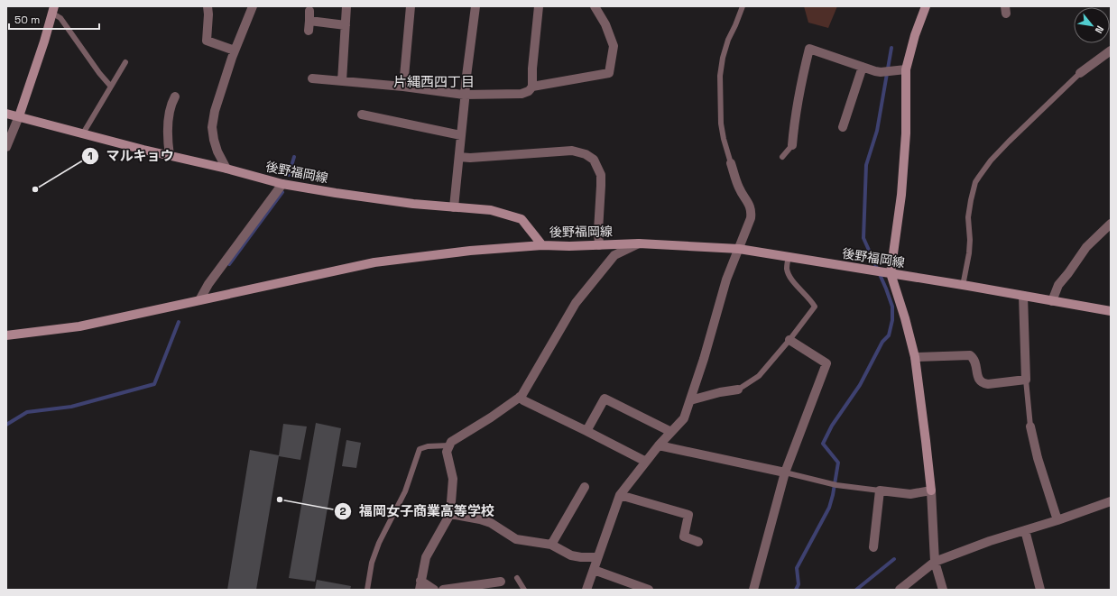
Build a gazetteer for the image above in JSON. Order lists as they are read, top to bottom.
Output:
{
  "streets": {
    "main road": ["後野福岡線"]
  },
  "districts": ["片縄西四丁目"],
  "places": ["マルキョウ", "福岡女子商業高等学校"],
  "scale_bar": "50 m",
  "north": "bottom right"
}
